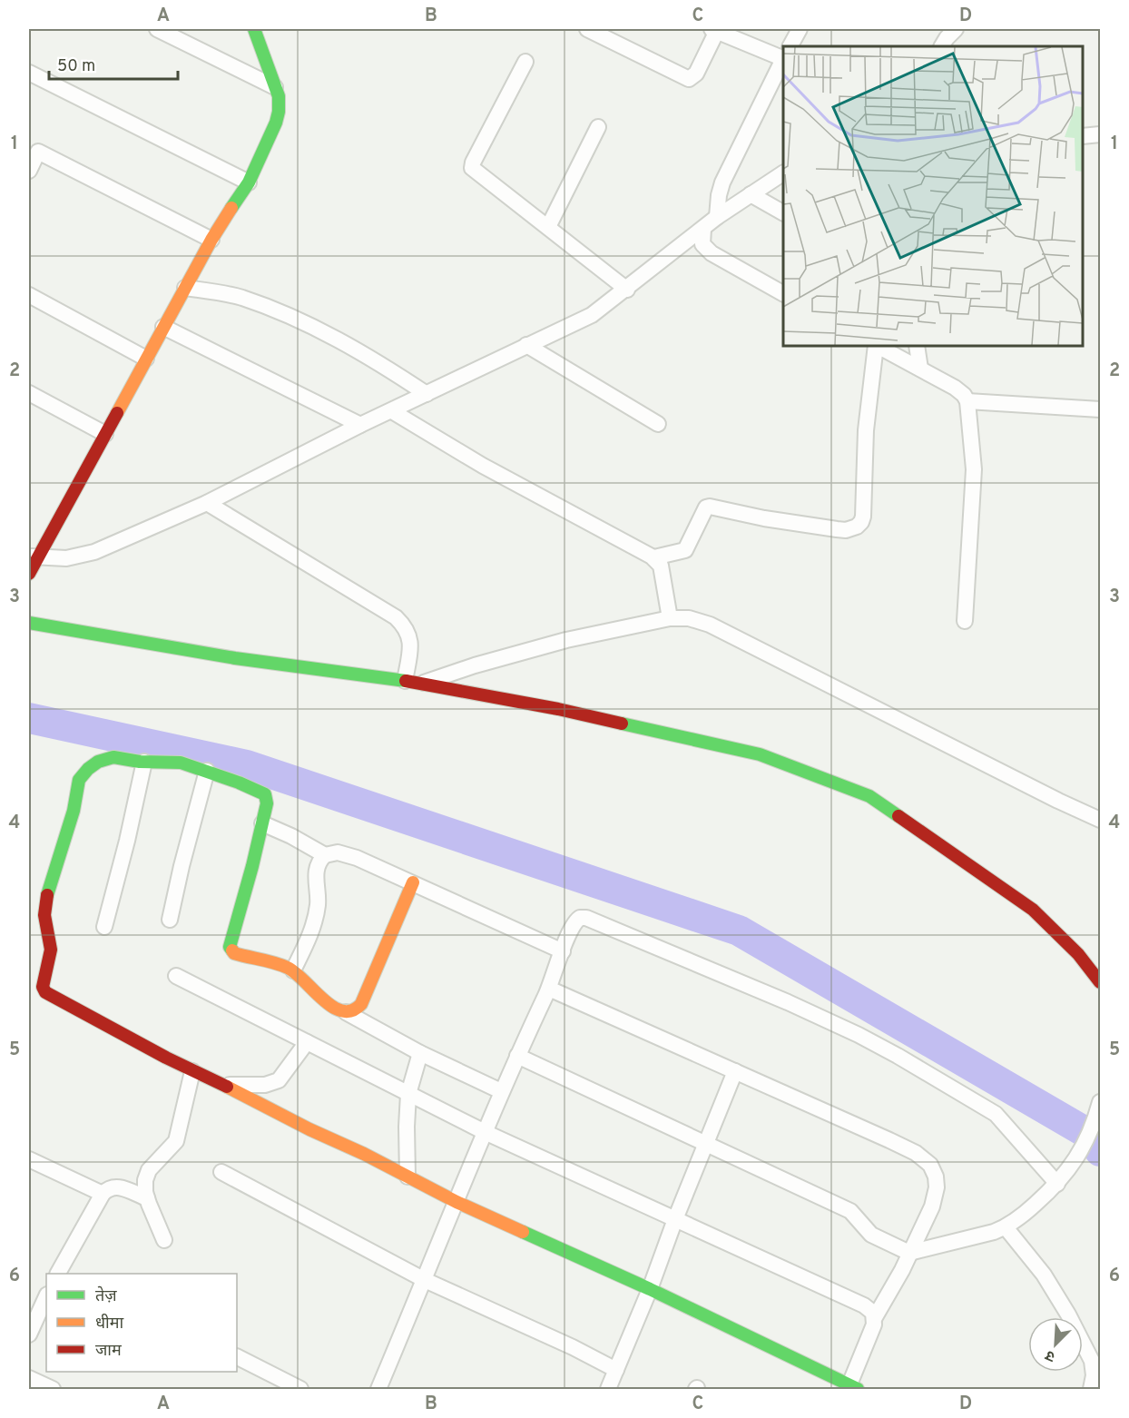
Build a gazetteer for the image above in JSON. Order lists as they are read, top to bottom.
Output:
{
  "legend": ["तेज़", "धीमा", "जाम"],
  "scale_bar": "50 m",
  "north": "bottom left",
  "grid": {
    "columns": [
      "A",
      "B",
      "C",
      "D"
    ],
    "rows": [
      "1",
      "2",
      "3",
      "4",
      "5",
      "6"
    ]
  }
}
